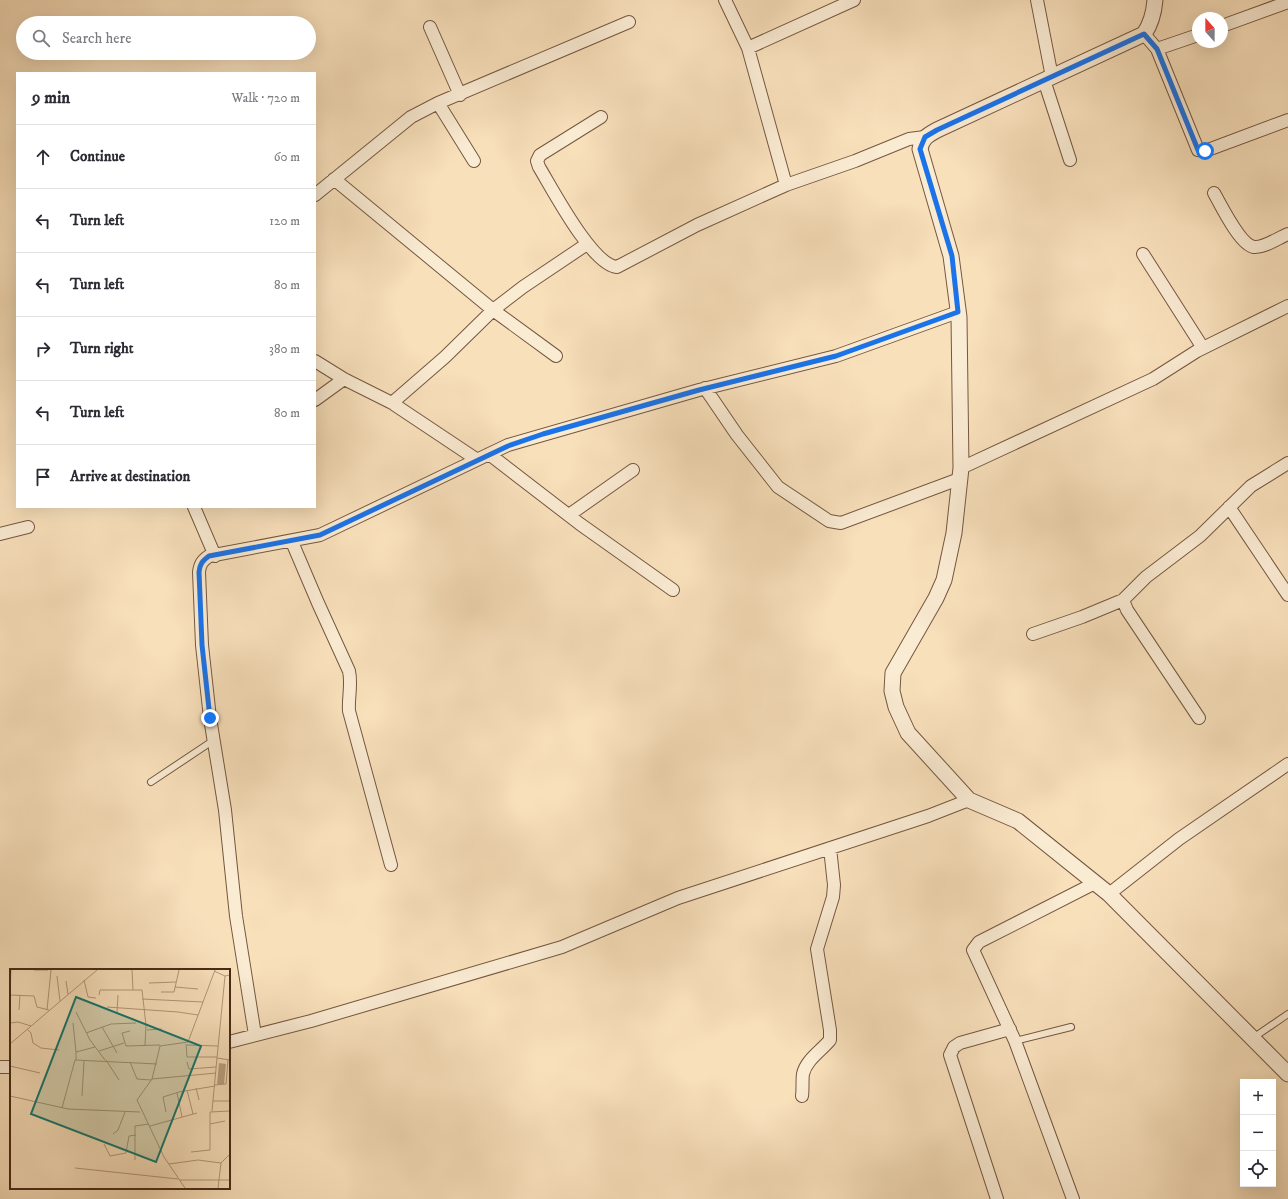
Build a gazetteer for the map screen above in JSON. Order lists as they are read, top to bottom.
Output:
{
  "north": "top",
  "page": {
    "search": "Search here",
    "heading": ["9 min", "Walk · 720 m"],
    "list": [
      ["Continue", "60 m"],
      ["Turn left", "120 m"],
      ["Turn left", "80 m"],
      ["Turn right", "380 m"],
      ["Turn left", "80 m"],
      "Arrive at destination"
    ],
    "map_buttons": ["+", "−"]
  }
}
